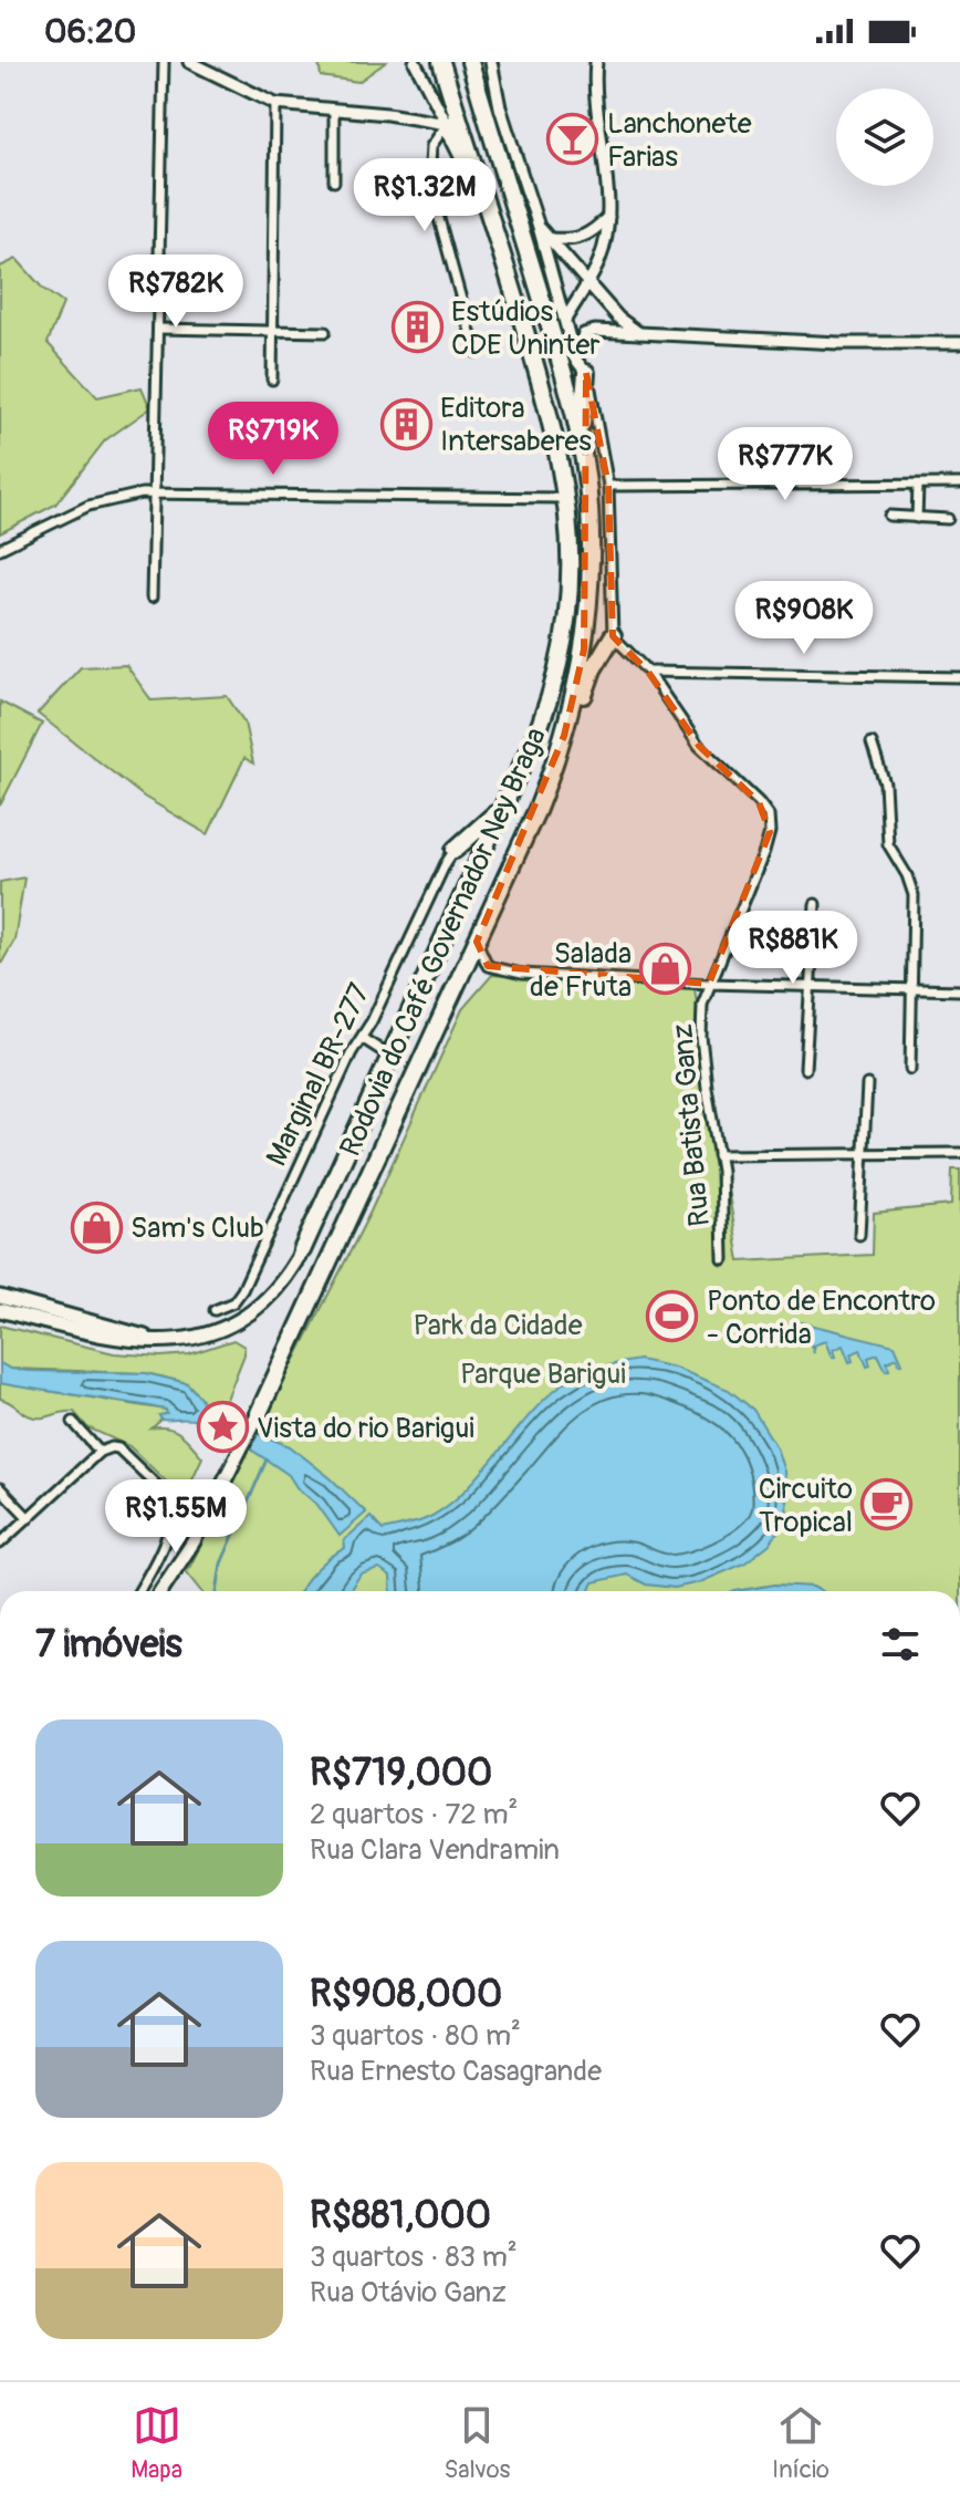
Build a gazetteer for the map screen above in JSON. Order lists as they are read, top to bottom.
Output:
{
  "streets": {
    "highway": ["Rodovia do Café Governador Ney Braga"],
    "street": ["Marginal BR-277", "Rua Batista Ganz"]
  },
  "parks": ["Park da Cidade", "Parque Barigui"],
  "places": {
    "bar": ["Lanchonete Farias"],
    "building": ["Estúdios CDE Uninter", "Editora Intersaberes"],
    "shop": ["Salada de Fruta", "Sam's Club"],
    "sports": ["Ponto de Encontro - Corrida"],
    "place": ["Vista do rio Barigui"],
    "cafe": ["Circuito Tropical"]
  },
  "page": {
    "status": "06:20",
    "price": [
      "R$1.32M",
      "R$782K",
      "R$719K",
      "R$777K",
      "R$908K",
      "R$881K",
      "R$1.55M"
    ],
    "heading": "7 imóveis",
    "list": [
      {
        "name": "R$719,000",
        "note": "2 quartos · 72 m² · Rua Clara Vendramin"
      },
      {
        "name": "R$908,000",
        "note": "3 quartos · 80 m² · Rua Ernesto Casagrande"
      },
      {
        "name": "R$881,000",
        "note": "3 quartos · 83 m² · Rua Otávio Ganz"
      }
    ],
    "tabs": ["Mapa", "Salvos", "Início"]
  }
}
